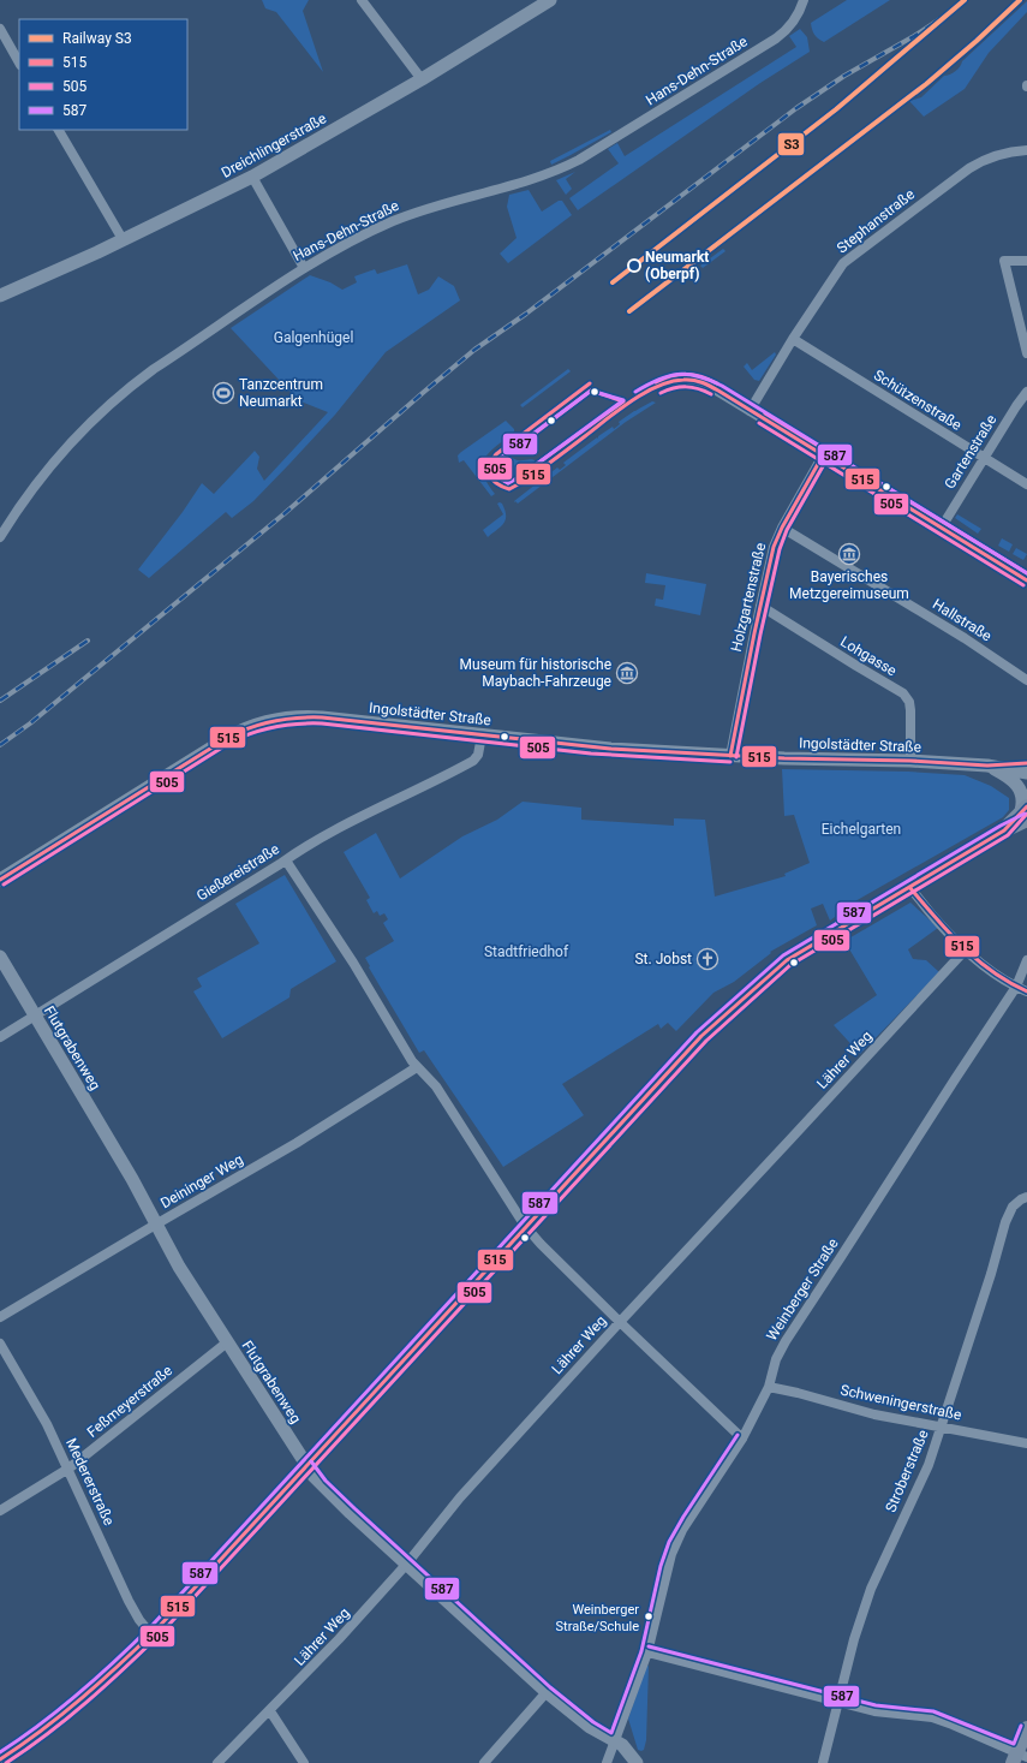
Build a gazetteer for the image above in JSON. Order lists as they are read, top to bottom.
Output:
{
  "streets": {
    "street": [
      "Hans-Dehn-Straße",
      "Dreichlingerstraße",
      "Stephanstraße",
      "Schützenstraße",
      "Gartenstraße",
      "Holzgartenstraße",
      "Hallstraße",
      "Lohgasse",
      "Ingolstädter Straße",
      "Gießereistraße",
      "Flutgrabenweg",
      "Lährer Weg",
      "Deininger Weg",
      "Weinberger Straße",
      "Feßmeyerstraße",
      "Schweningerstraße",
      "Stroberstraße",
      "Medererstraße"
    ]
  },
  "crossings": [
    ["Stephanstraße", "Schützenstraße"],
    ["Schützenstraße", "Gartenstraße"],
    ["Holzgartenstraße", "Hallstraße"],
    ["Holzgartenstraße", "Lohgasse"],
    ["Holzgartenstraße", "Ingolstädter Straße"],
    ["Lohgasse", "Ingolstädter Straße"],
    ["Ingolstädter Straße", "Gießereistraße"],
    ["Gießereistraße", "Flutgrabenweg"],
    ["Flutgrabenweg", "Lährer Weg"],
    ["Flutgrabenweg", "Deininger Weg"],
    ["Flutgrabenweg", "Weinberger Straße"],
    ["Flutgrabenweg", "Feßmeyerstraße"],
    ["Weinberger Straße", "Schweningerstraße"],
    ["Feßmeyerstraße", "Medererstraße"],
    ["Schweningerstraße", "Stroberstraße"]
  ],
  "parks": ["Galgenhügel", "Eichelgarten", "Stadtfriedhof"],
  "places": {
    "other": ["Neumarkt (Oberpf)", "Weinberger Straße/Schule"],
    "sports": ["Tanzcentrum Neumarkt"],
    "museum": ["Bayerisches Metzgereimuseum", "Museum für historische Maybach-Fahrzeuge"],
    "church": ["St. Jobst"]
  },
  "lines": [
    "rail line S3",
    "transit line 505",
    "transit line 587",
    "transit line 515"
  ],
  "legend": [
    "Railway S3",
    "515",
    "505",
    "587"
  ]
}
